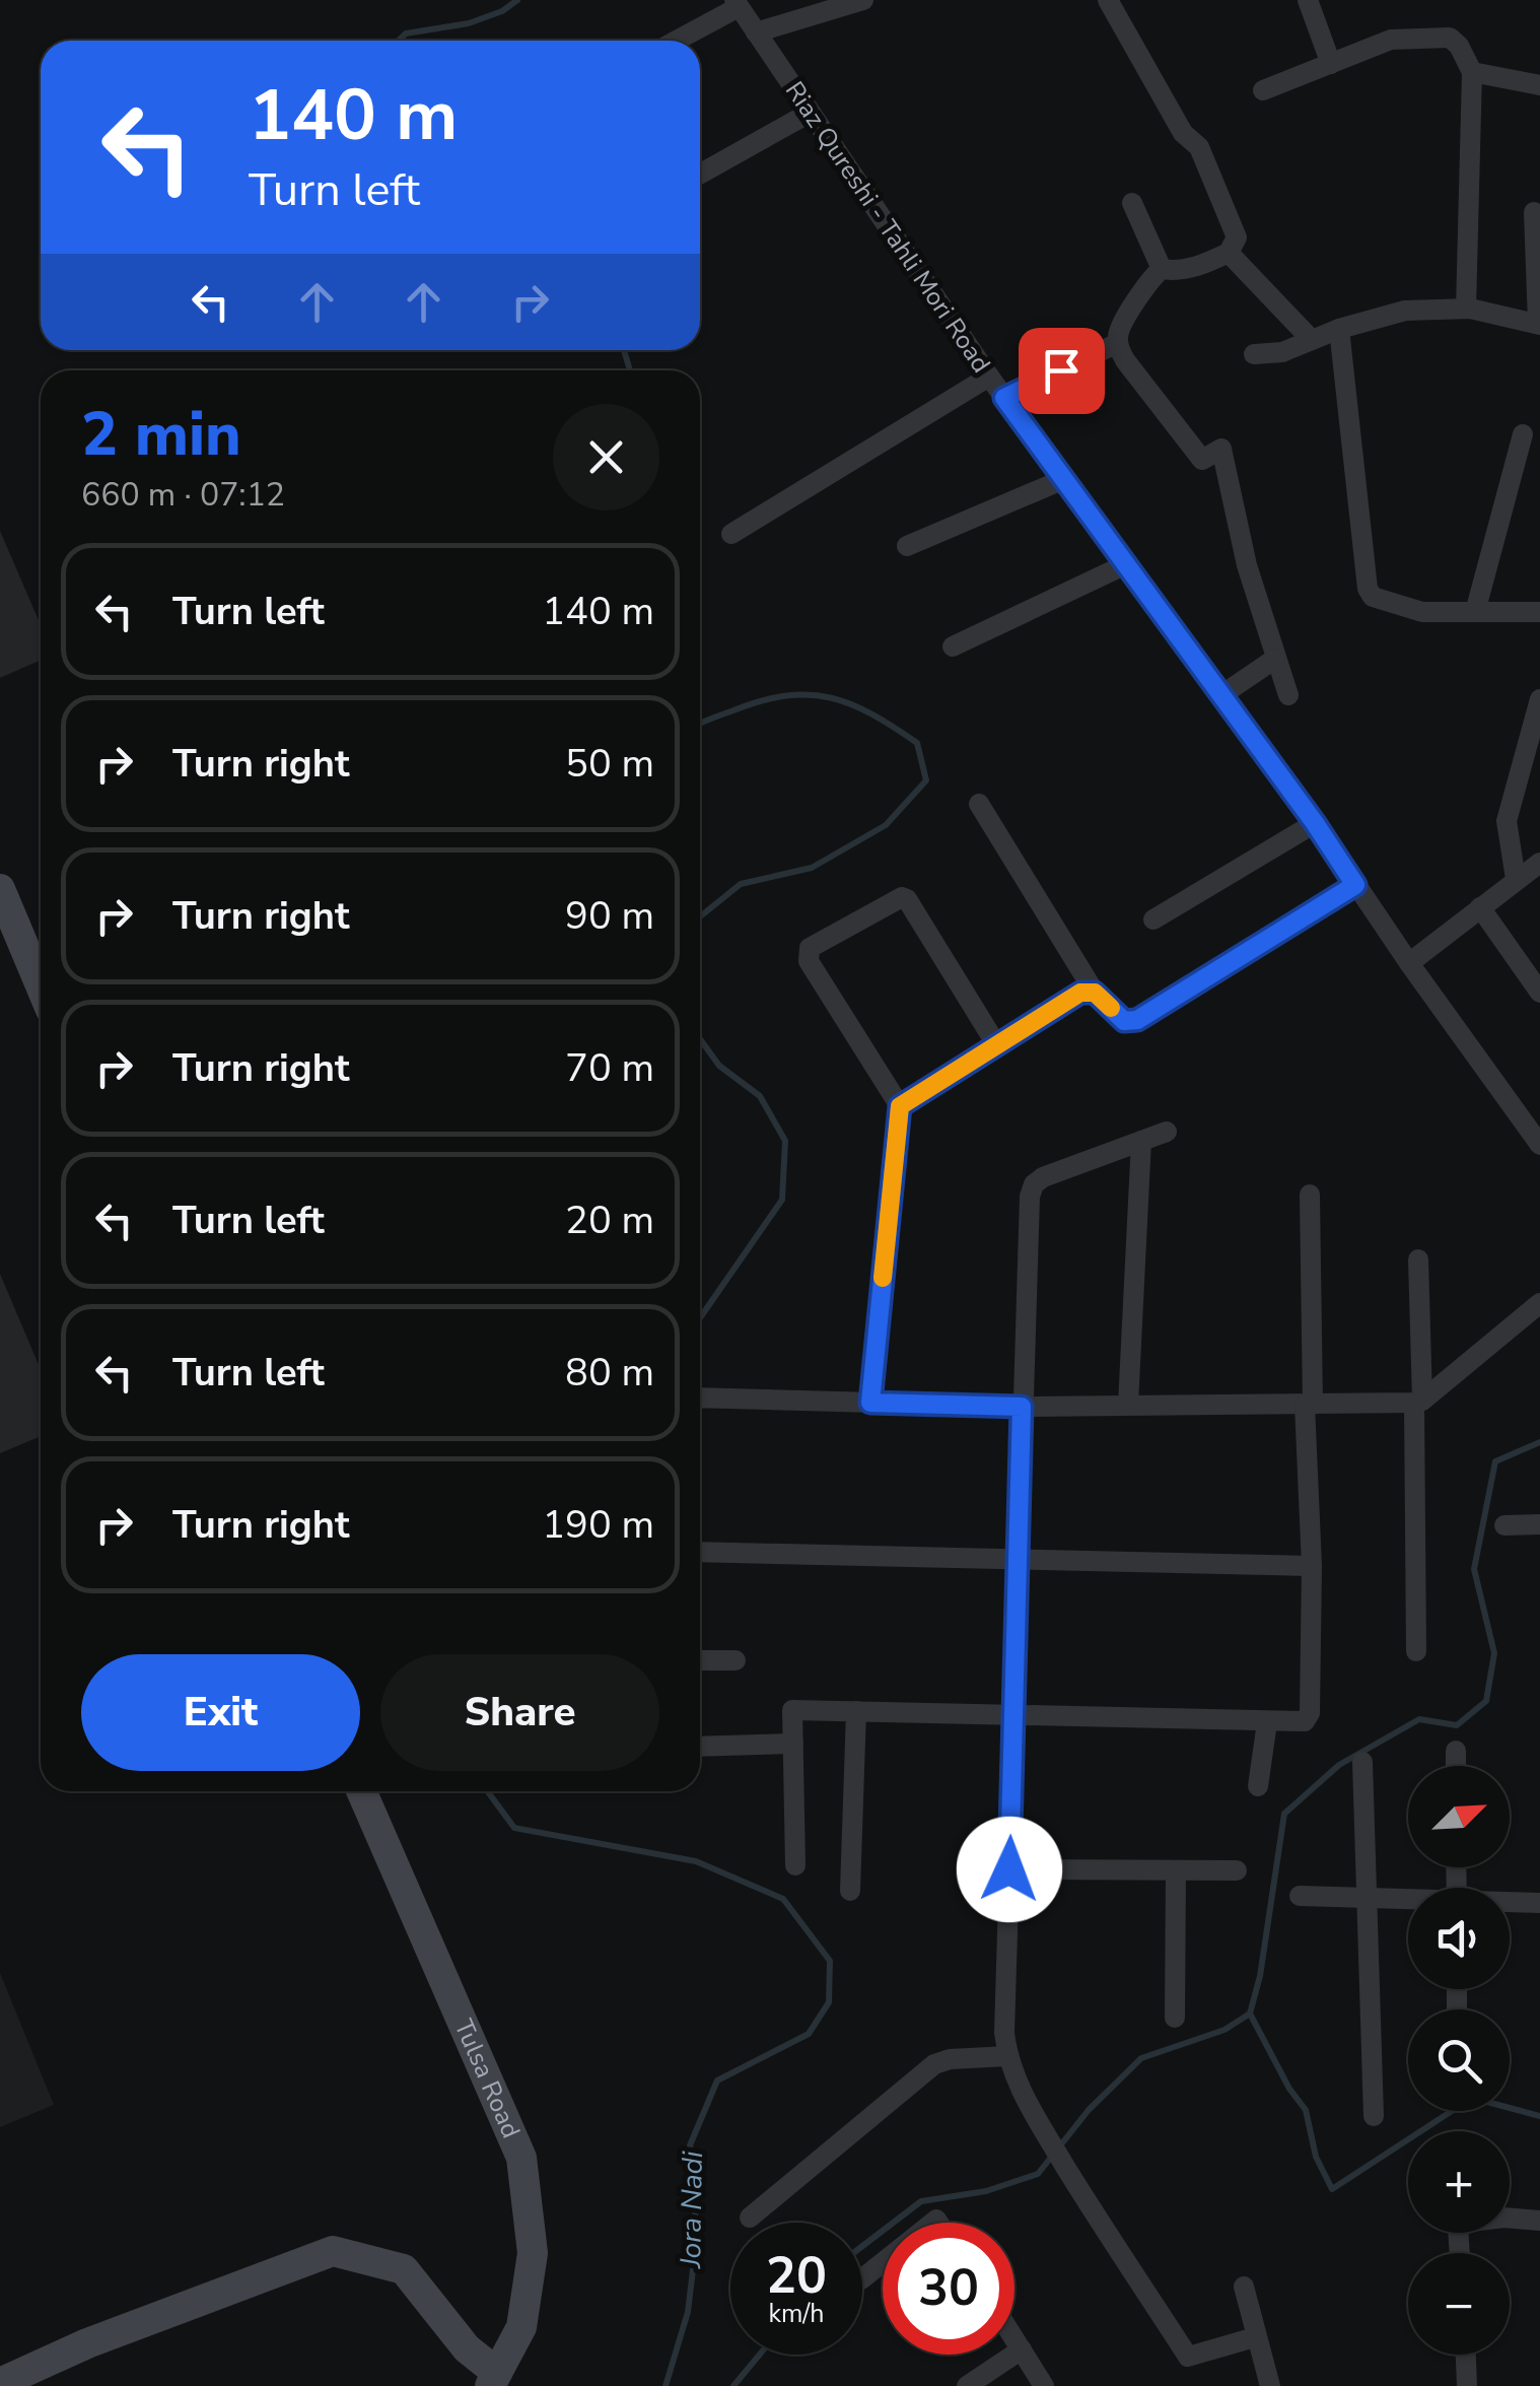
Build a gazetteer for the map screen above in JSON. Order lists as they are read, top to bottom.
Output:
{
  "streets": {
    "street": ["Riaz Qureshi - Tahli Mori Road", "Tulsa Road"]
  },
  "water": ["Jora Nadi"],
  "north": "top right",
  "page": {
    "turn": ["140 m", "Turn left"],
    "heading": ["2 min", "660 m · 07:12"],
    "list": [
      {
        "name": "Turn left",
        "value": "140 m"
      },
      {
        "name": "Turn right",
        "value": "50 m"
      },
      {
        "name": "Turn right",
        "value": "90 m"
      },
      {
        "name": "Turn right",
        "value": "70 m"
      },
      {
        "name": "Turn left",
        "value": "20 m"
      },
      {
        "name": "Turn left",
        "value": "80 m"
      },
      {
        "name": "Turn right",
        "value": "190 m"
      }
    ],
    "buttons": ["Exit", "Share"],
    "map_buttons": ["+", "−"],
    "speed": "20 km/h",
    "limit": "30"
  }
}
